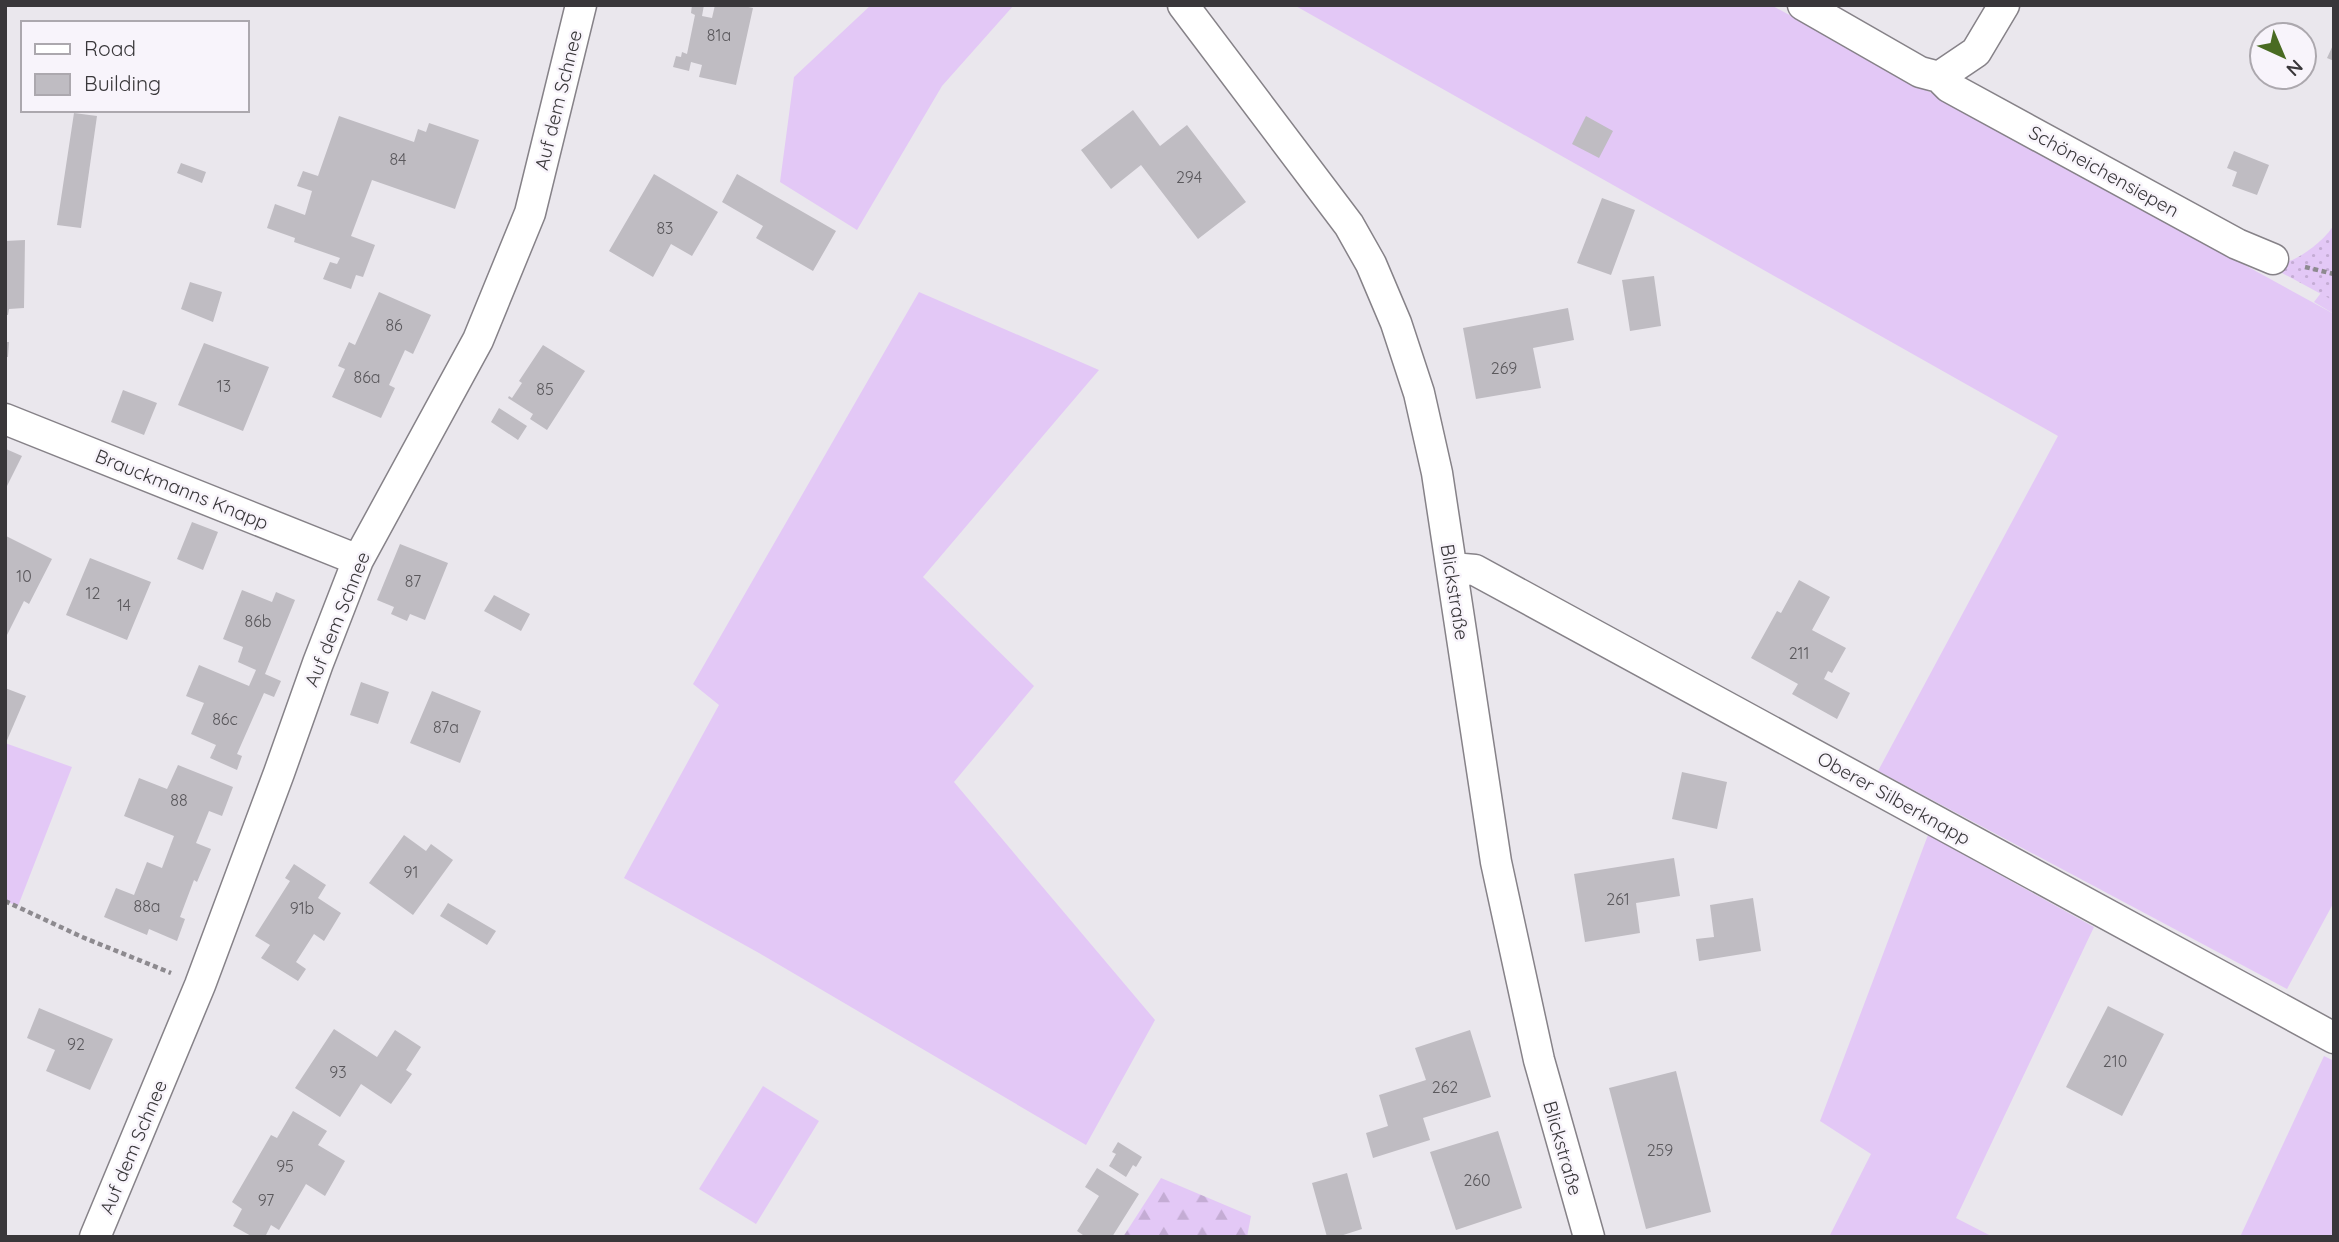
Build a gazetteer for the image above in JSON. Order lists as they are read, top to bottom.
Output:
{
  "streets": {
    "street": [
      "Auf dem Schnee",
      "Schöneichensiepen",
      "Brauckmanns Knapp",
      "Blickstraße",
      "Oberer Silberknapp"
    ]
  },
  "crossings": [
    ["Auf dem Schnee", "Brauckmanns Knapp"],
    ["Blickstraße", "Oberer Silberknapp"]
  ],
  "house_numbers": [
    "81a",
    "84",
    "294",
    "83",
    "86",
    "269",
    "86a",
    "13",
    "85",
    "10",
    "87",
    "12",
    "14",
    "86b",
    "211",
    "86c",
    "87a",
    "88",
    "91",
    "261",
    "88a",
    "91b",
    "92",
    "210",
    "93",
    "262",
    "259",
    "95",
    "260",
    "97"
  ],
  "legend": ["Road", "Building"],
  "north": "bottom right"
}
